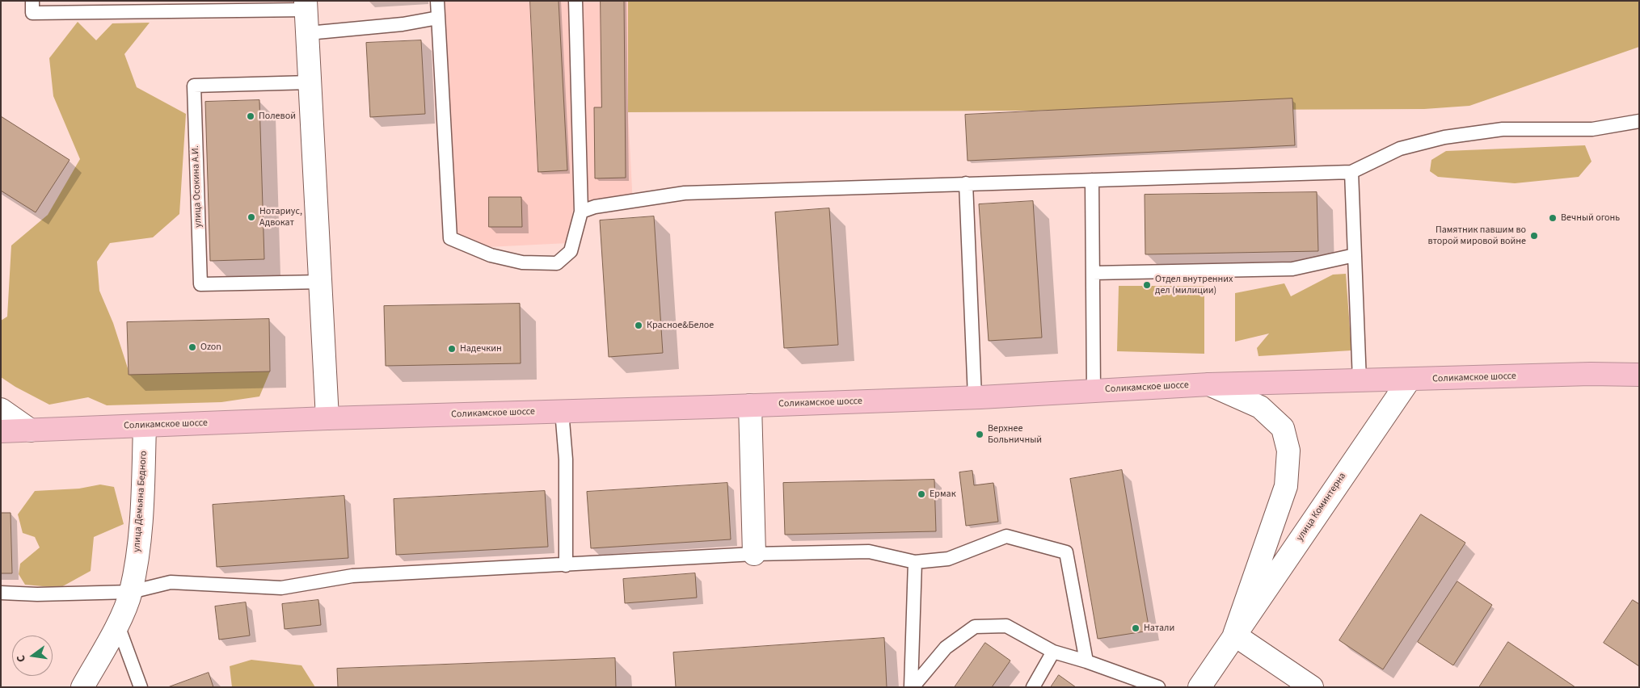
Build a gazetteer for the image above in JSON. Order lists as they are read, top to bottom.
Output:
{
  "streets": {
    "highway": ["Соликамское шоссе"],
    "street": ["улица Демьяна Бедного", "улица Коминтерна"],
    "lane": ["улица Осокина А.И."]
  },
  "crossings": [
    ["Соликамское шоссе", "улица Демьяна Бедного"],
    ["Соликамское шоссе", "улица Коминтерна"]
  ],
  "places": [
    "Полевой",
    "Нотариус, Адвокат",
    "Вечный огонь",
    "Памятник павшим во второй мировой войне",
    "Отдел внутренних дел (милиции)",
    "Красное&Белое",
    "Ozon",
    "Надечкин",
    "Верхнее Больничный",
    "Ермак",
    "Натали"
  ],
  "north": "left"
}
